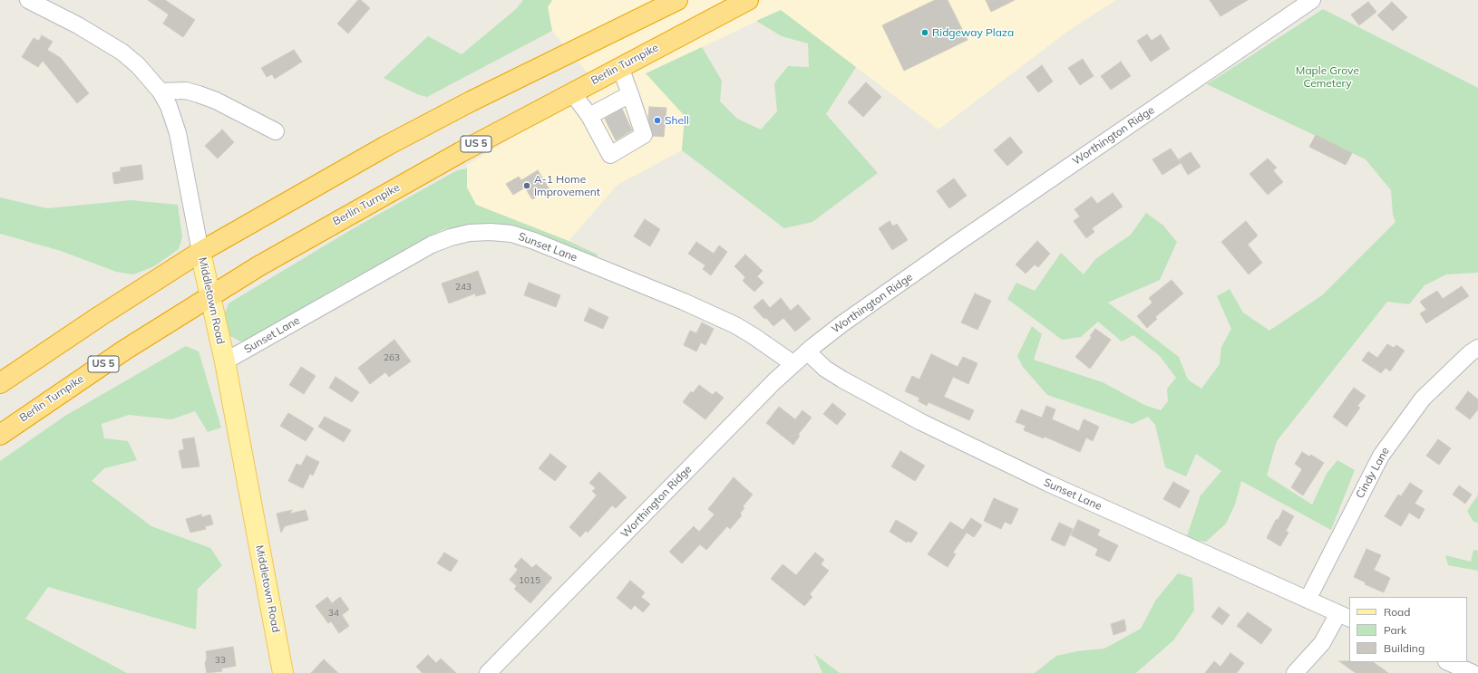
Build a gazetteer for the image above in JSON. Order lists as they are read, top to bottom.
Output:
{
  "streets": {
    "highway": ["Berlin Turnpike", "US 5"],
    "main road": ["Middletown Road"],
    "street": ["Worthington Ridge", "Sunset Lane", "Cindy Lane"]
  },
  "crossings": [
    ["Berlin Turnpike", "Middletown Road"],
    ["Worthington Ridge", "Sunset Lane"],
    ["Sunset Lane", "Middletown Road"],
    ["Sunset Lane", "Cindy Lane"]
  ],
  "parks": ["Maple Grove Cemetery"],
  "places": ["Ridgeway Plaza", "Shell", "A-1 Home Improvement"],
  "house_numbers": [
    "243",
    "263",
    "1015",
    "34",
    "33"
  ],
  "legend": ["Road", "Park", "Building"]
}
